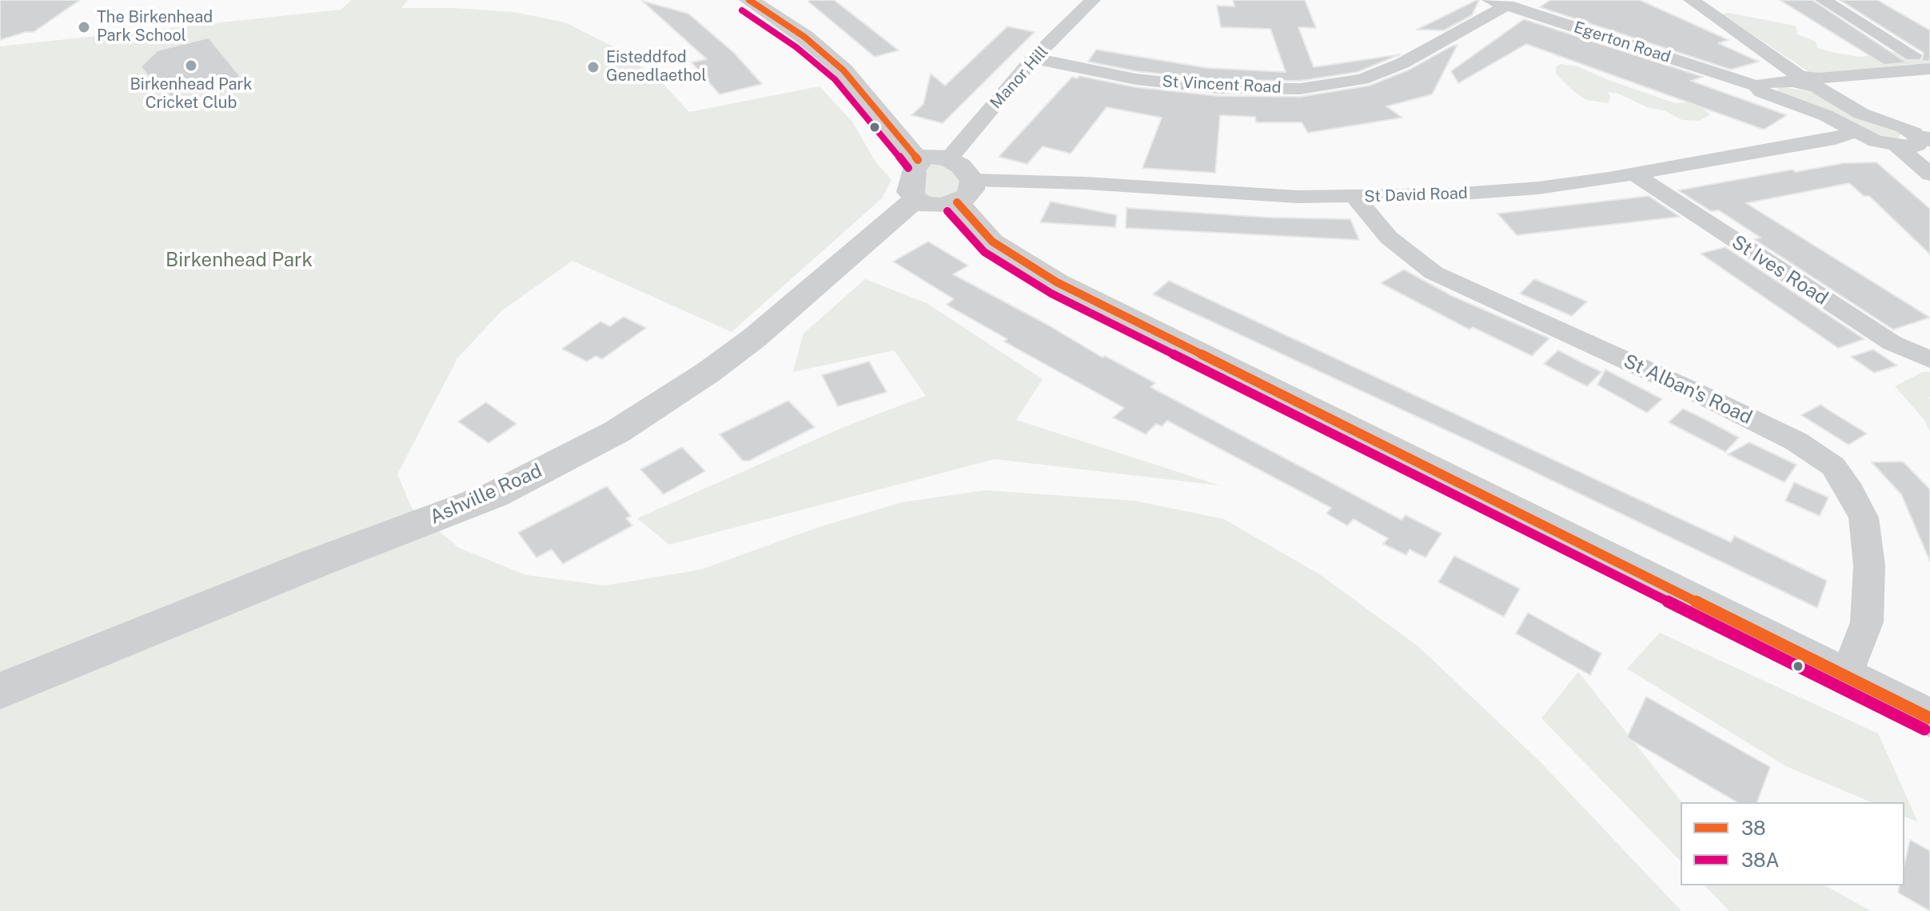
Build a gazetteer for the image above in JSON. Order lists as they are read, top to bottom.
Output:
{
  "streets": {
    "street": [
      "Egerton Road",
      "Manor Hill",
      "St Vincent Road",
      "St David Road",
      "St Ives Road",
      "St Alban's Road",
      "Ashville Road"
    ]
  },
  "crossings": [
    ["Egerton Road", "St Vincent Road"],
    ["Manor Hill", "St Vincent Road"],
    ["Manor Hill", "St David Road"],
    ["Manor Hill", "Ashville Road"],
    ["St David Road", "St Ives Road"],
    ["St David Road", "St Alban's Road"],
    ["St David Road", "Ashville Road"]
  ],
  "parks": ["Birkenhead Park"],
  "places": ["The Birkenhead Park School", "Birkenhead Park Cricket Club", "Eisteddfod Genedlaethol"],
  "lines": ["transit line 38", "transit line 38A"],
  "legend": ["38", "38A"]
}
